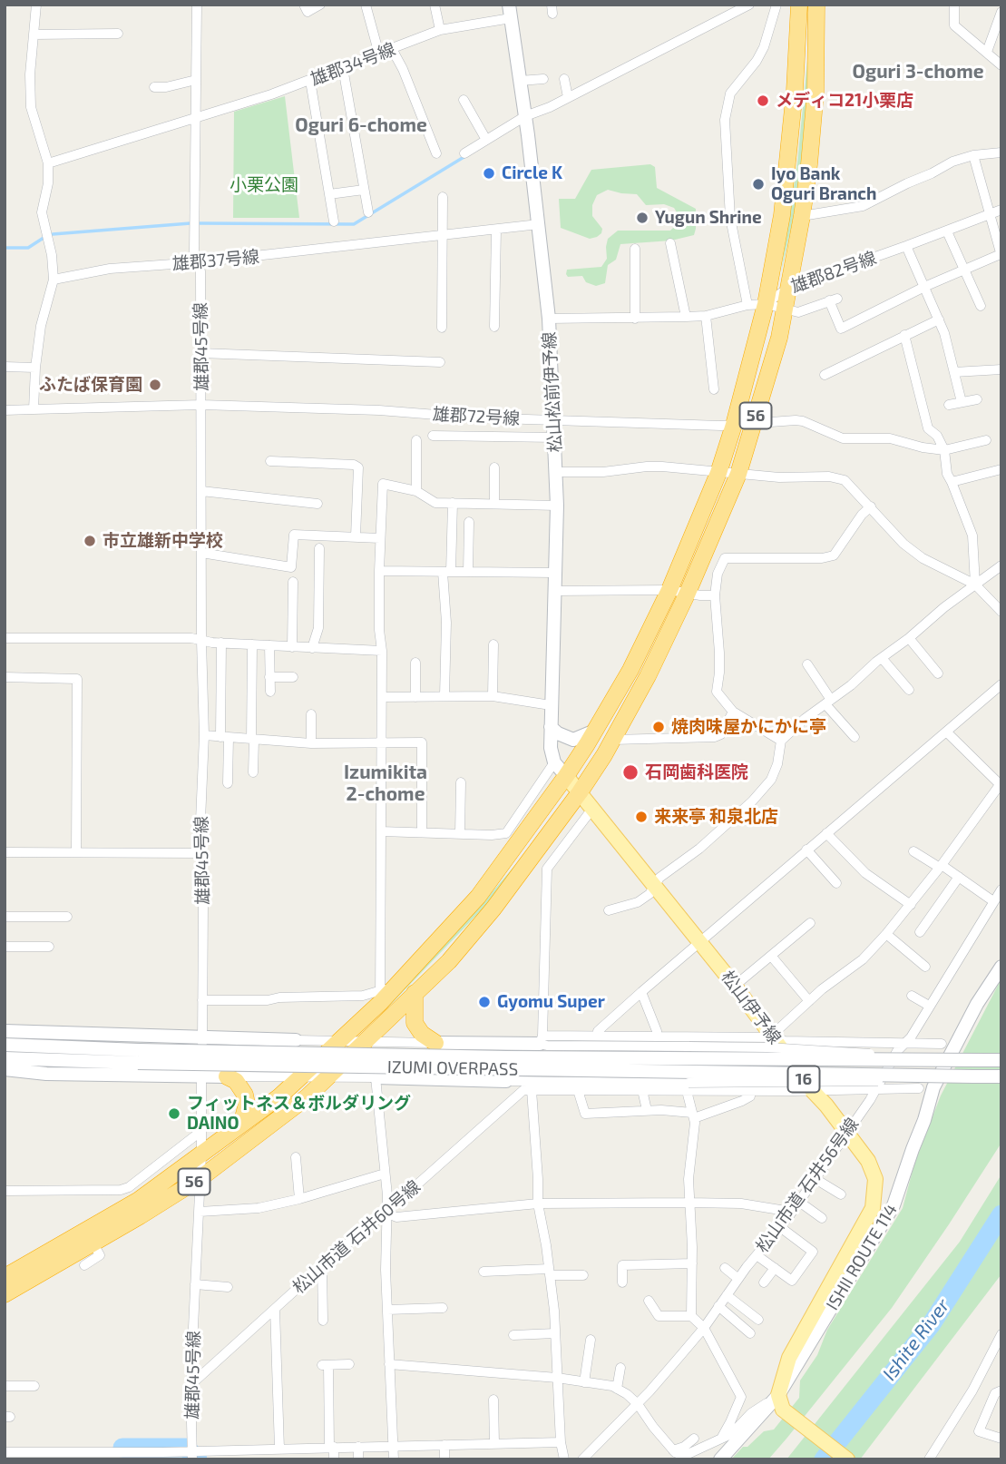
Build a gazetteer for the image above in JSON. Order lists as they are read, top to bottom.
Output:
{
  "streets": {
    "highway": ["56"],
    "main road": ["松山伊予線", "16"],
    "street": [
      "雄郡34号線",
      "雄郡37号線",
      "雄郡82号線",
      "雄郡45号線",
      "松山松前伊予線",
      "雄郡72号線",
      "IZUMI OVERPASS",
      "松山市道 石井56号線",
      "松山市道 石井60号線",
      "ISHII ROUTE 114"
    ]
  },
  "crossings": [
    ["雄郡34号線", "雄郡45号線"],
    ["雄郡34号線", "松山松前伊予線"],
    ["雄郡37号線", "雄郡45号線"],
    ["雄郡37号線", "松山松前伊予線"],
    ["雄郡82号線", "56"],
    ["雄郡45号線", "56"],
    ["雄郡45号線", "雄郡72号線"],
    ["雄郡45号線", "松山市道 石井60号線"],
    ["松山松前伊予線", "雄郡72号線"],
    ["56", "雄郡72号線"],
    ["56", "松山伊予線"],
    ["松山伊予線", "松山市道 石井56号線"],
    ["松山伊予線", "ISHII ROUTE 114"]
  ],
  "districts": ["Oguri 3-chome", "Oguri 6-chome", "Izumikita 2-chome"],
  "water": ["Ishite River"],
  "parks": ["小栗公園"],
  "places": [
    "メディコ21小栗店",
    "Circle K",
    "Iyo Bank Oguri Branch",
    "Yugun Shrine",
    "ふたば保育園",
    "市立雄新中学校",
    "焼肉味屋かにかに亭",
    "石岡歯科医院",
    "来来亭 和泉北店",
    "Gyomu Super",
    "フィットネス＆ボルダリング DAINO"
  ]
}
